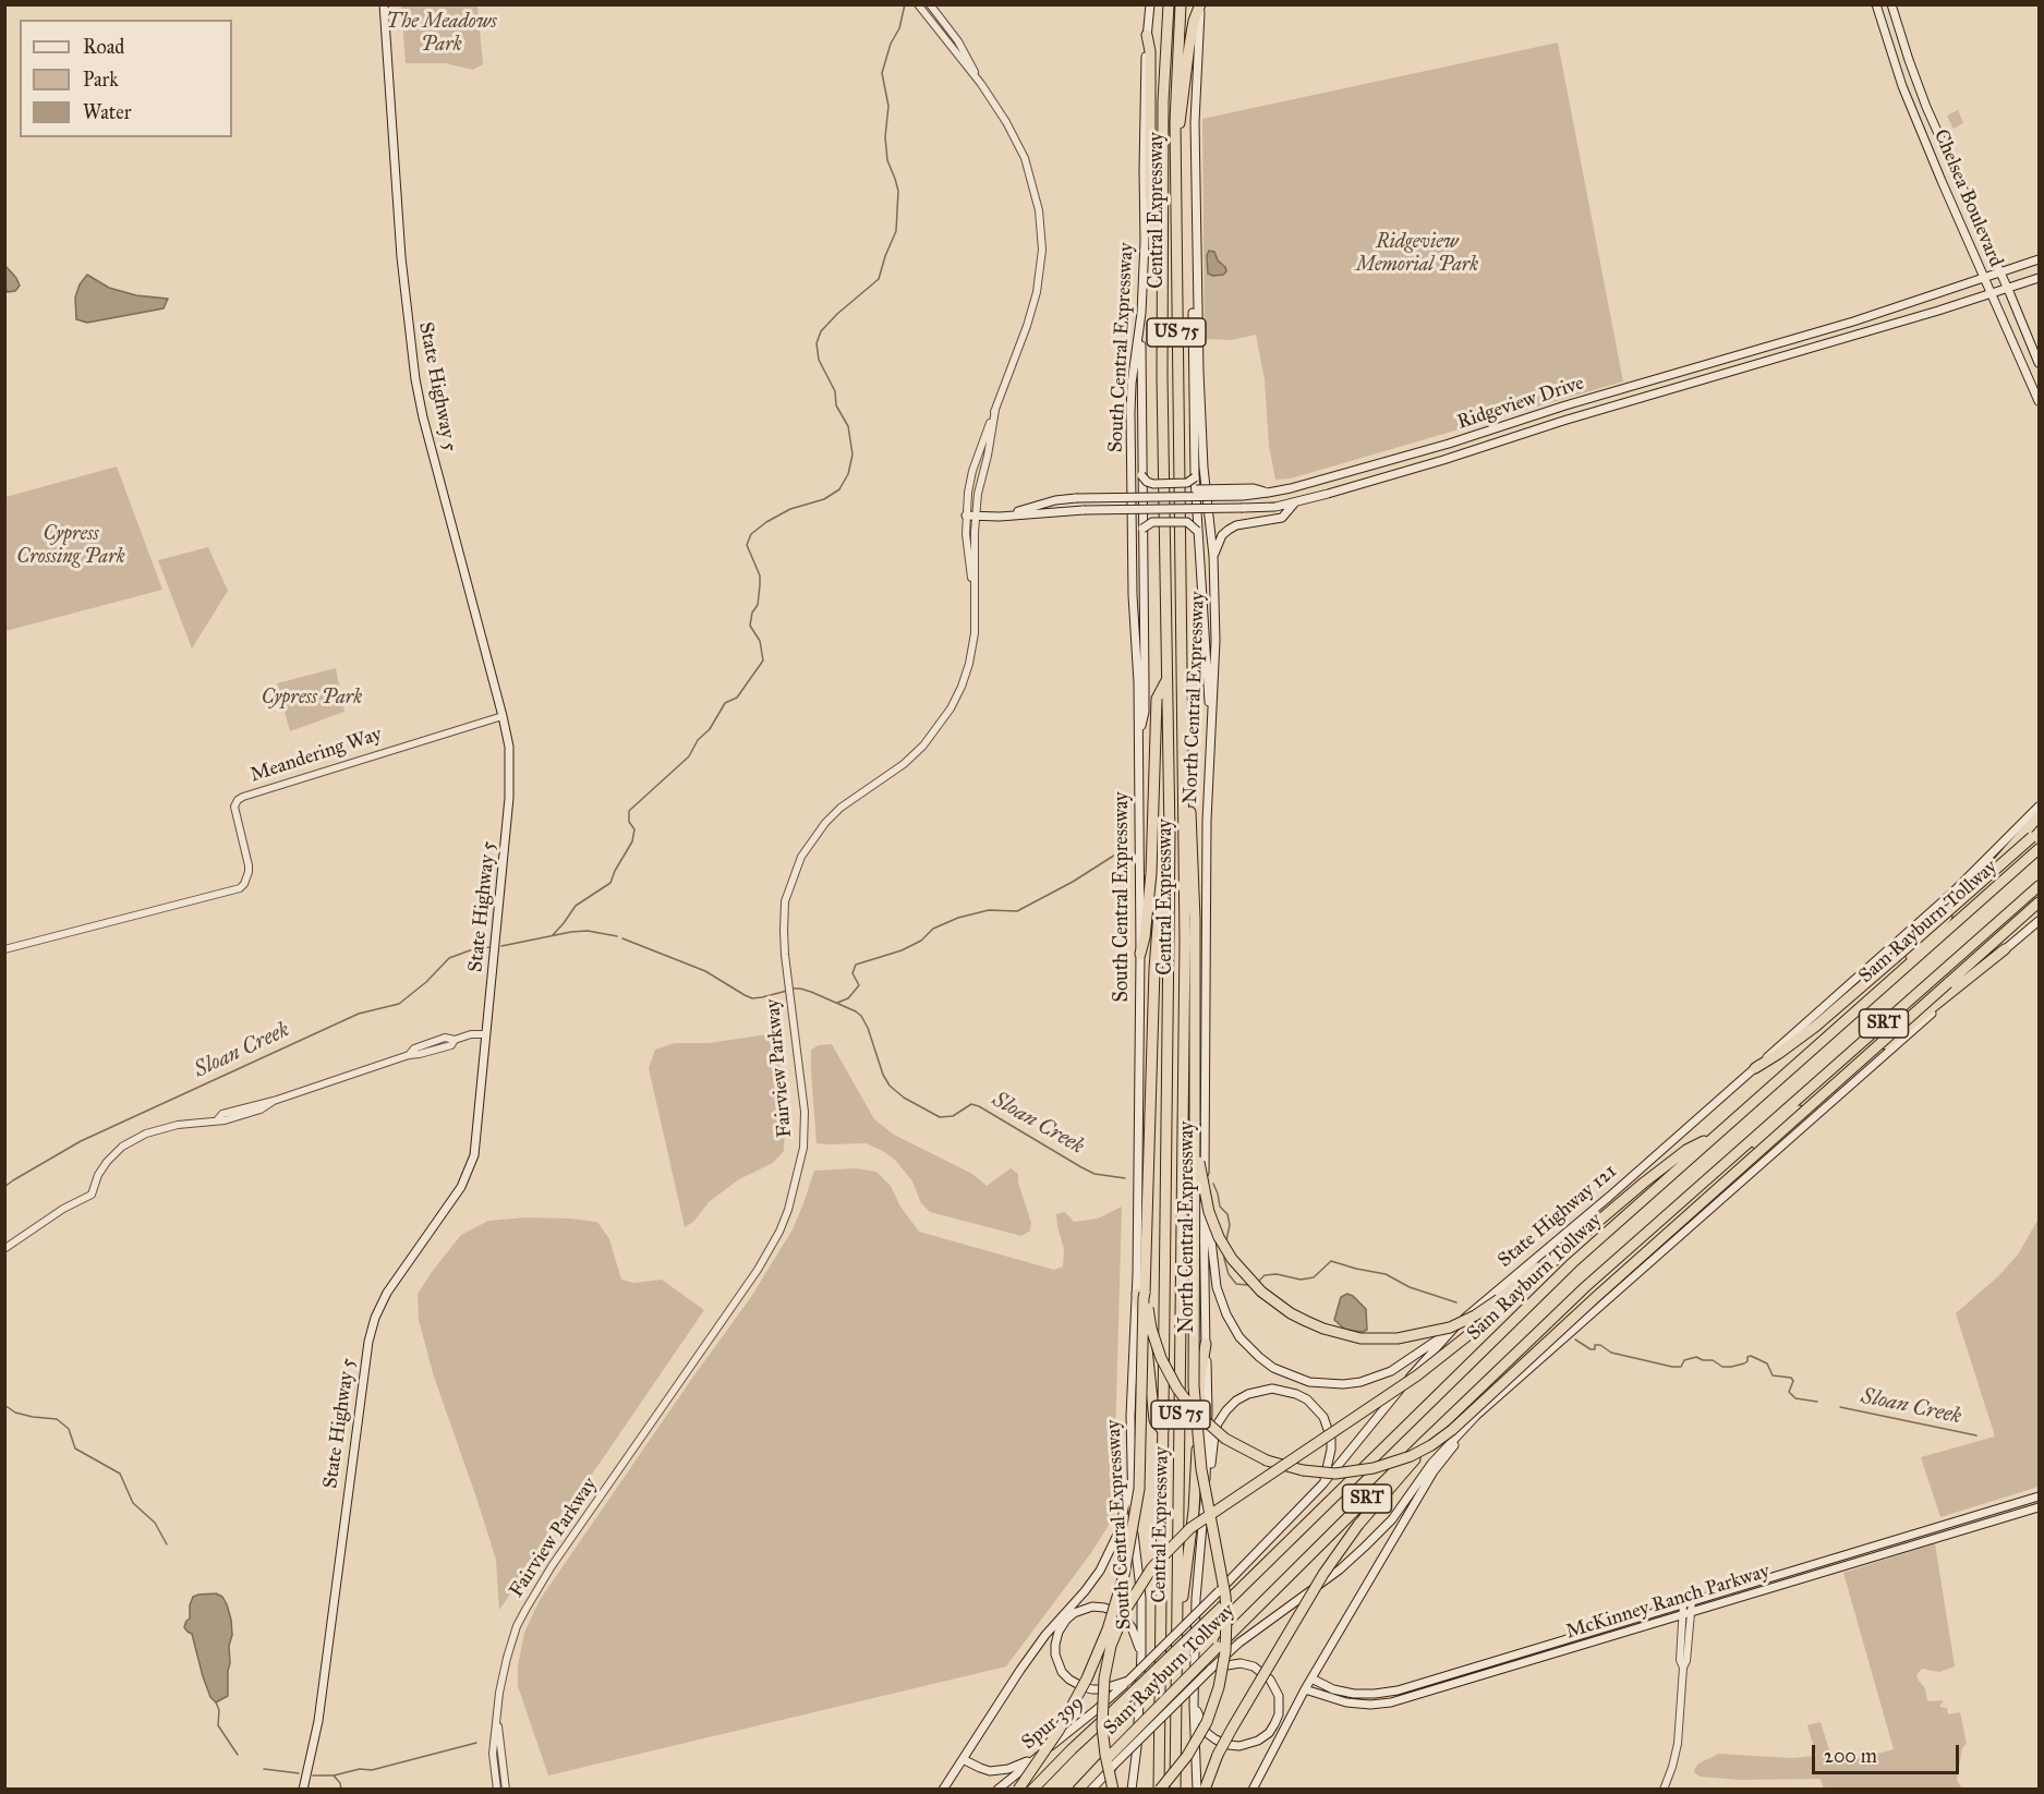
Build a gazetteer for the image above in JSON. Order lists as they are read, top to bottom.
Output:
{
  "streets": {
    "highway": [
      "Central Expressway",
      "US 75",
      "Sam Rayburn Tollway",
      "SRT"
    ],
    "main road": [
      "Chelsea Boulevard",
      "South Central Expressway",
      "State Highway 5",
      "Ridgeview Drive",
      "North Central Expressway",
      "State Highway 121",
      "McKinney Ranch Parkway",
      "Spur 399"
    ],
    "street": ["Meandering Way", "Fairview Parkway"]
  },
  "crossings": [
    ["Chelsea Boulevard", "Ridgeview Drive"],
    ["State Highway 5", "Meandering Way"],
    ["Ridgeview Drive", "Fairview Parkway"],
    ["State Highway 121", "Spur 399"]
  ],
  "water": ["Sloan Creek"],
  "parks": [
    "The Meadows Park",
    "Ridgeview Memorial Park",
    "Cypress Crossing Park",
    "Cypress Park"
  ],
  "legend": ["Road", "Park", "Water"],
  "scale_bar": "200 m"
}
